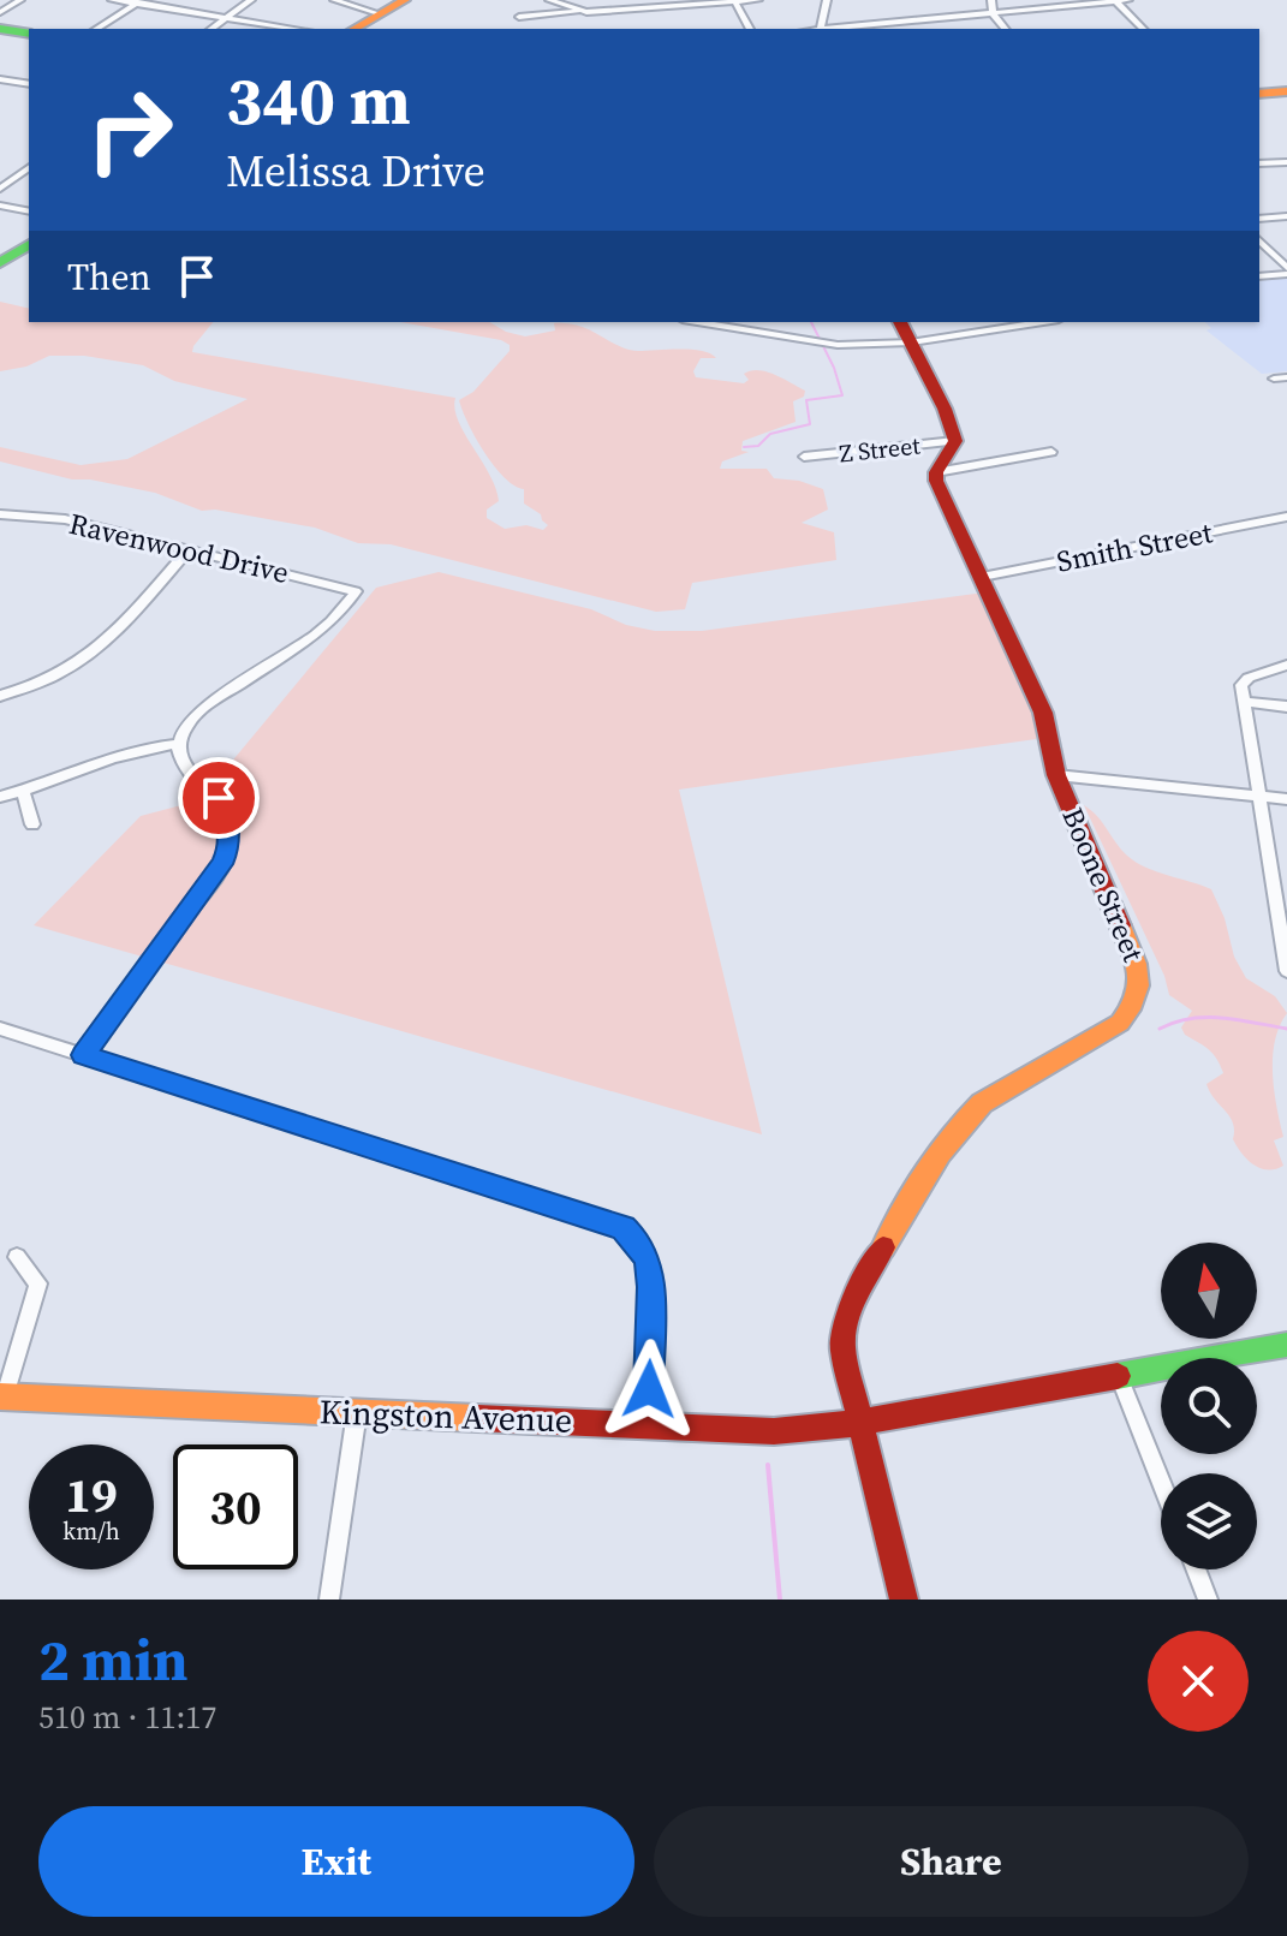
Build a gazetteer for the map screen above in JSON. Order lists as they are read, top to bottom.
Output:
{
  "streets": {
    "street": [
      "Z Street",
      "Smith Street",
      "Ravenwood Drive",
      "Boone Street",
      "Kingston Avenue"
    ]
  },
  "crossings": [
    ["Smith Street", "Boone Street"],
    ["Boone Street", "Kingston Avenue"]
  ],
  "north": "top",
  "page": {
    "turn": ["340 m", "Melissa Drive"],
    "then": "Then",
    "speed": "19 km/h",
    "limit": "30",
    "heading": ["2 min", "510 m · 11:17"],
    "buttons": ["Exit", "Share"]
  }
}
